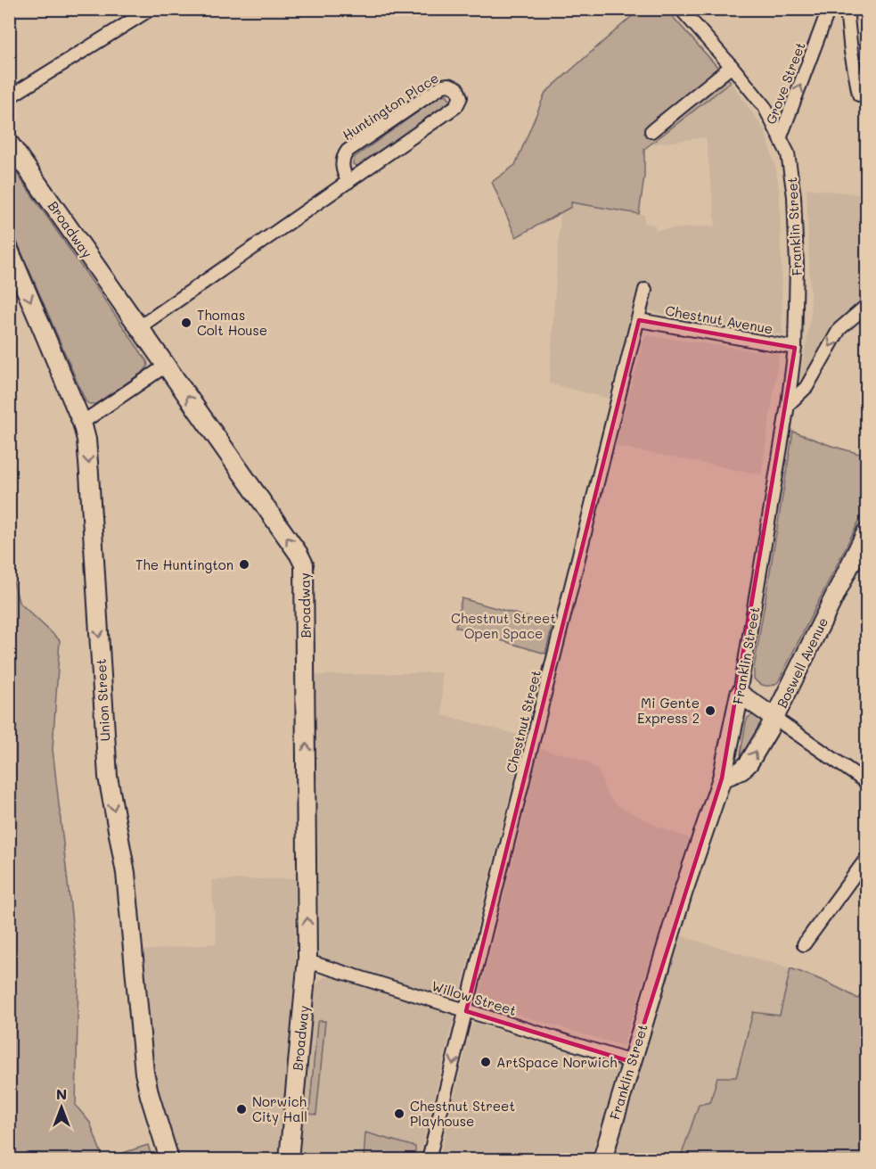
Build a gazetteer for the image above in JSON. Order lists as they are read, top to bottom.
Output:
{
  "streets": {
    "main road": [
      "Franklin Street",
      "Broadway",
      "Boswell Avenue",
      "Union Street"
    ],
    "street": [
      "Grove Street",
      "Huntington Place",
      "Chestnut Avenue",
      "Chestnut Street",
      "Willow Street"
    ]
  },
  "crossings": [
    ["Grove Street", "Franklin Street"],
    ["Huntington Place", "Broadway"],
    ["Franklin Street", "Chestnut Avenue"],
    ["Franklin Street", "Boswell Avenue"],
    ["Franklin Street", "Willow Street"],
    ["Broadway", "Willow Street"],
    ["Chestnut Avenue", "Chestnut Street"],
    ["Chestnut Street", "Willow Street"]
  ],
  "one_way": ["Grove Street", "Broadway", "Union Street"],
  "parks": ["Chestnut Street Open Space"],
  "places": [
    "Thomas Colt House",
    "The Huntington",
    "Mi Gente Express 2",
    "ArtSpace Norwich",
    "Norwich City Hall",
    "Chestnut Street Playhouse"
  ],
  "north": "top"
}
